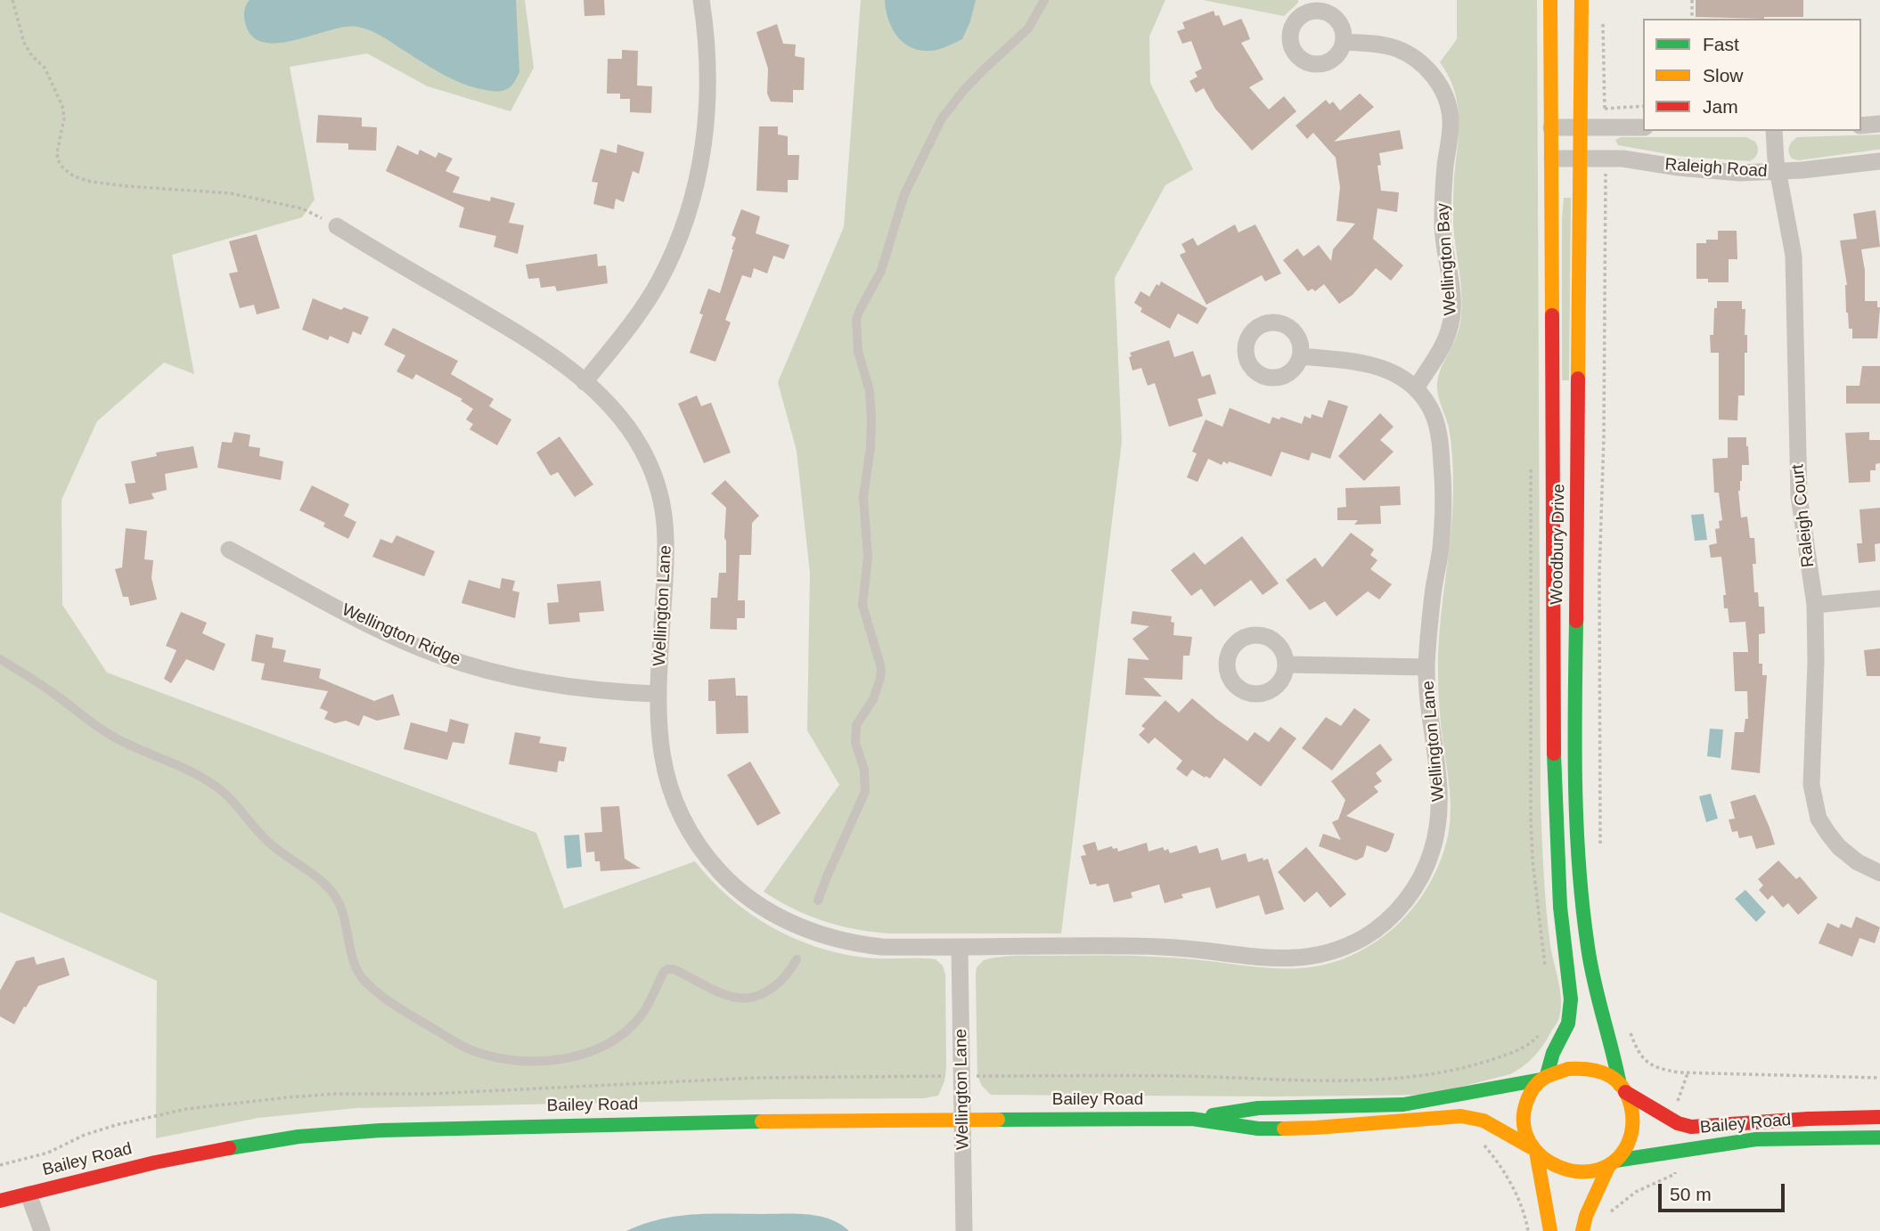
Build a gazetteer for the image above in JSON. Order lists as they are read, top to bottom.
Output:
{
  "streets": {
    "main road": ["Woodbury Drive", "Bailey Road"],
    "street": [
      "Raleigh Road",
      "Wellington Bay",
      "Raleigh Court",
      "Wellington Lane",
      "Wellington Ridge"
    ]
  },
  "crossings": [
    ["Raleigh Road", "Raleigh Court"],
    ["Raleigh Road", "Woodbury Drive"],
    ["Wellington Bay", "Wellington Lane"],
    ["Woodbury Drive", "Bailey Road"],
    ["Wellington Lane", "Wellington Ridge"],
    ["Wellington Lane", "Bailey Road"]
  ],
  "legend": ["Fast", "Slow", "Jam"],
  "scale_bar": "50 m"
}
